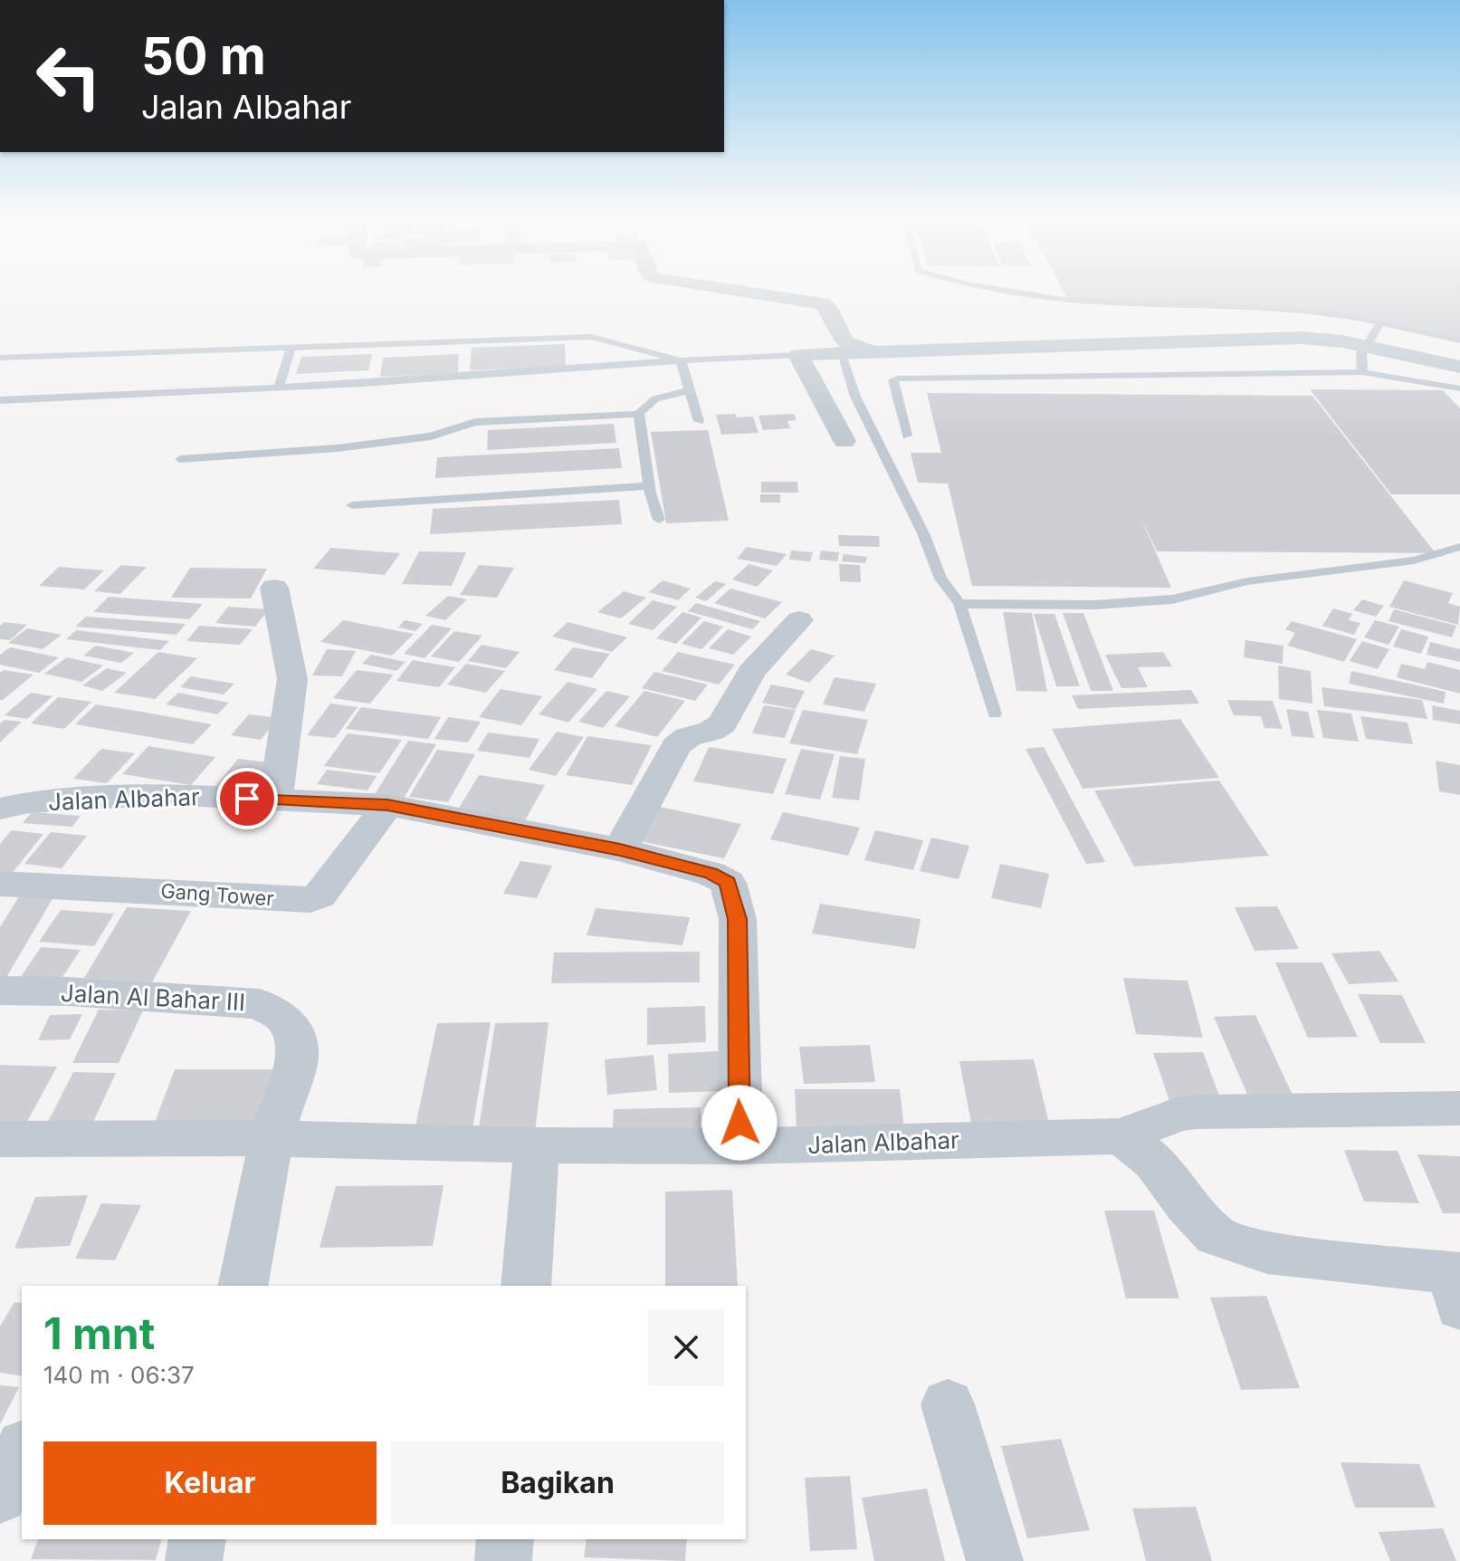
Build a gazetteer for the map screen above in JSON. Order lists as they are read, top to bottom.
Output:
{
  "streets": {
    "street": ["Jalan Albahar", "Gang Tower", "Jalan Al Bahar III"]
  },
  "crossings": [
    ["Jalan Albahar", "Gang Tower"]
  ],
  "page": {
    "turn": ["50 m", "Jalan Albahar"],
    "heading": ["1 mnt", "140 m · 06:37"],
    "buttons": ["Keluar", "Bagikan"]
  }
}
